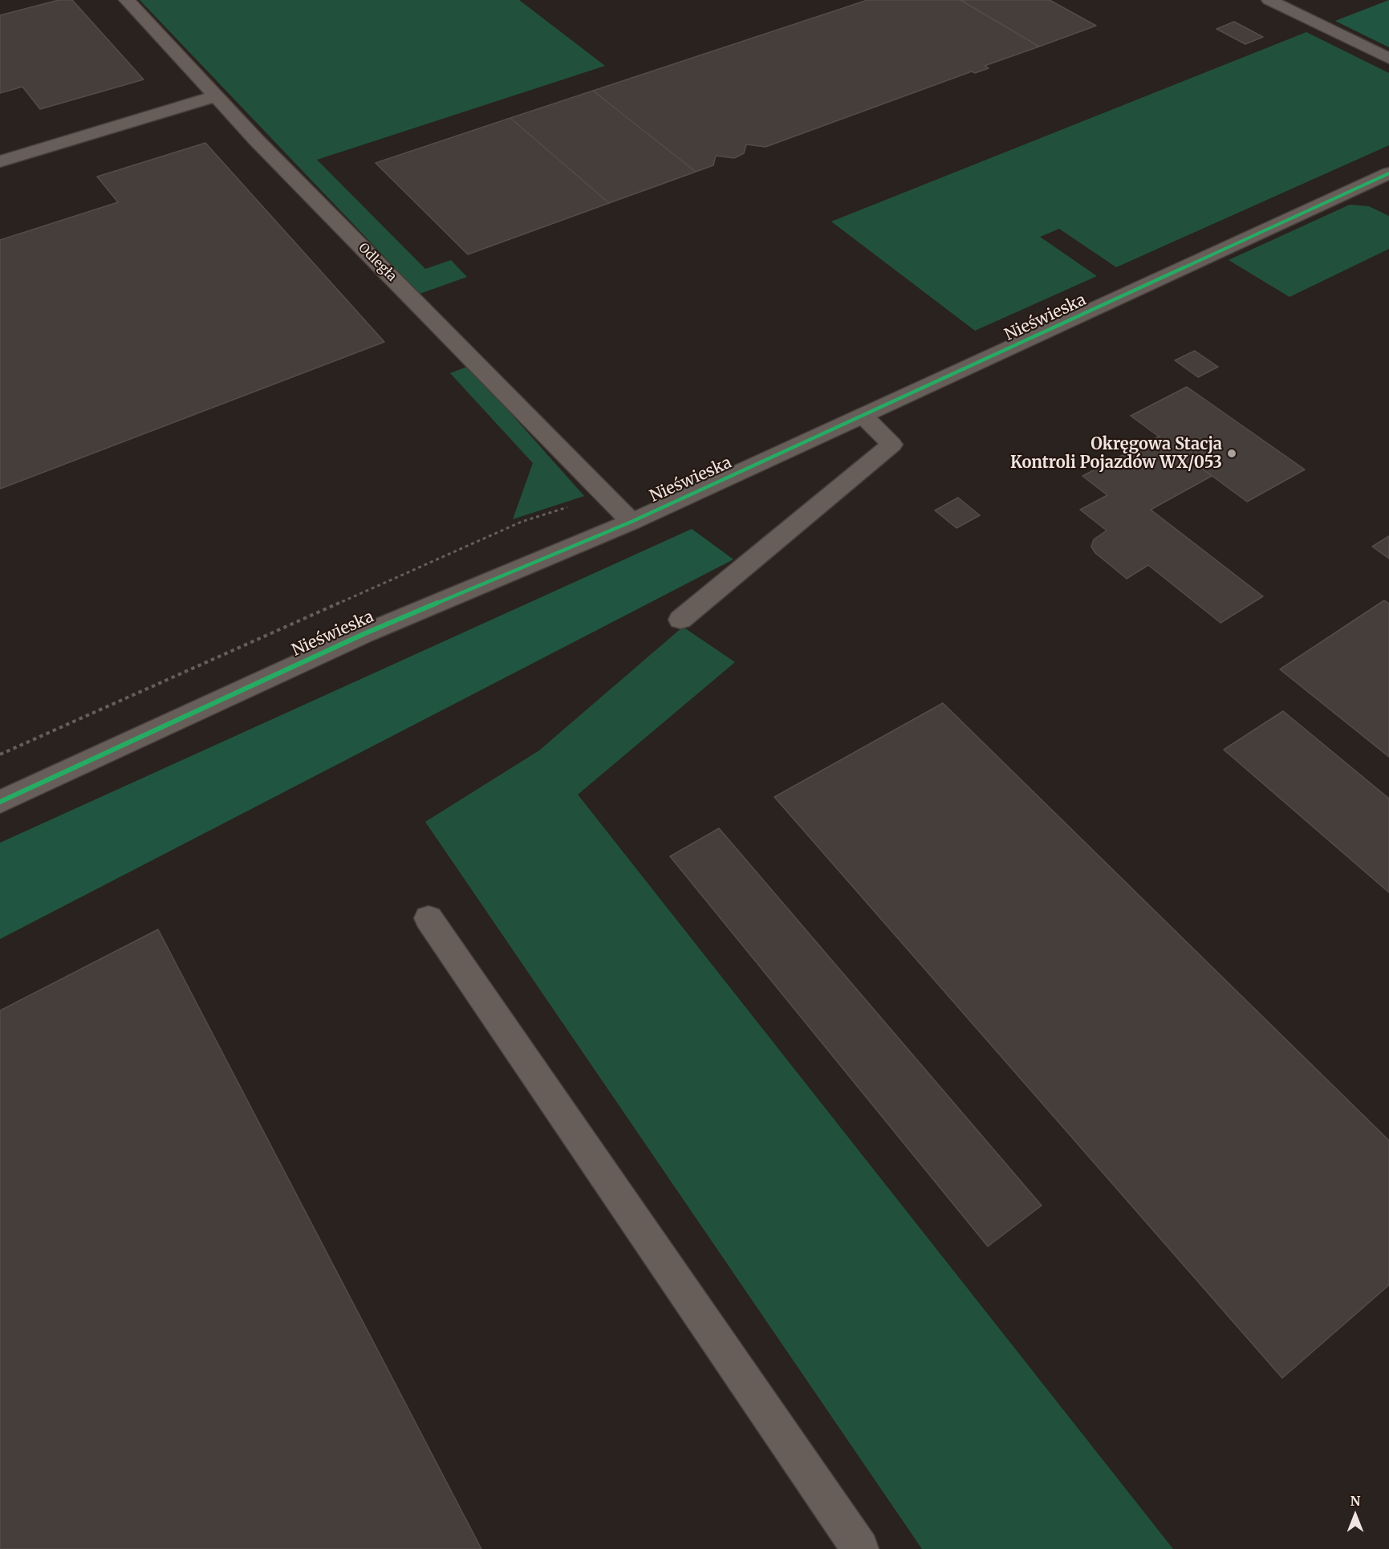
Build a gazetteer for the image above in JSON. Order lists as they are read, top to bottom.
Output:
{
  "streets": {
    "street": ["Odległa", "Nieświeska"]
  },
  "crossings": [
    ["Odległa", "Nieświeska"]
  ],
  "places": ["Okręgowa Stacja Kontroli Pojazdów WX/053"],
  "north": "top"
}
